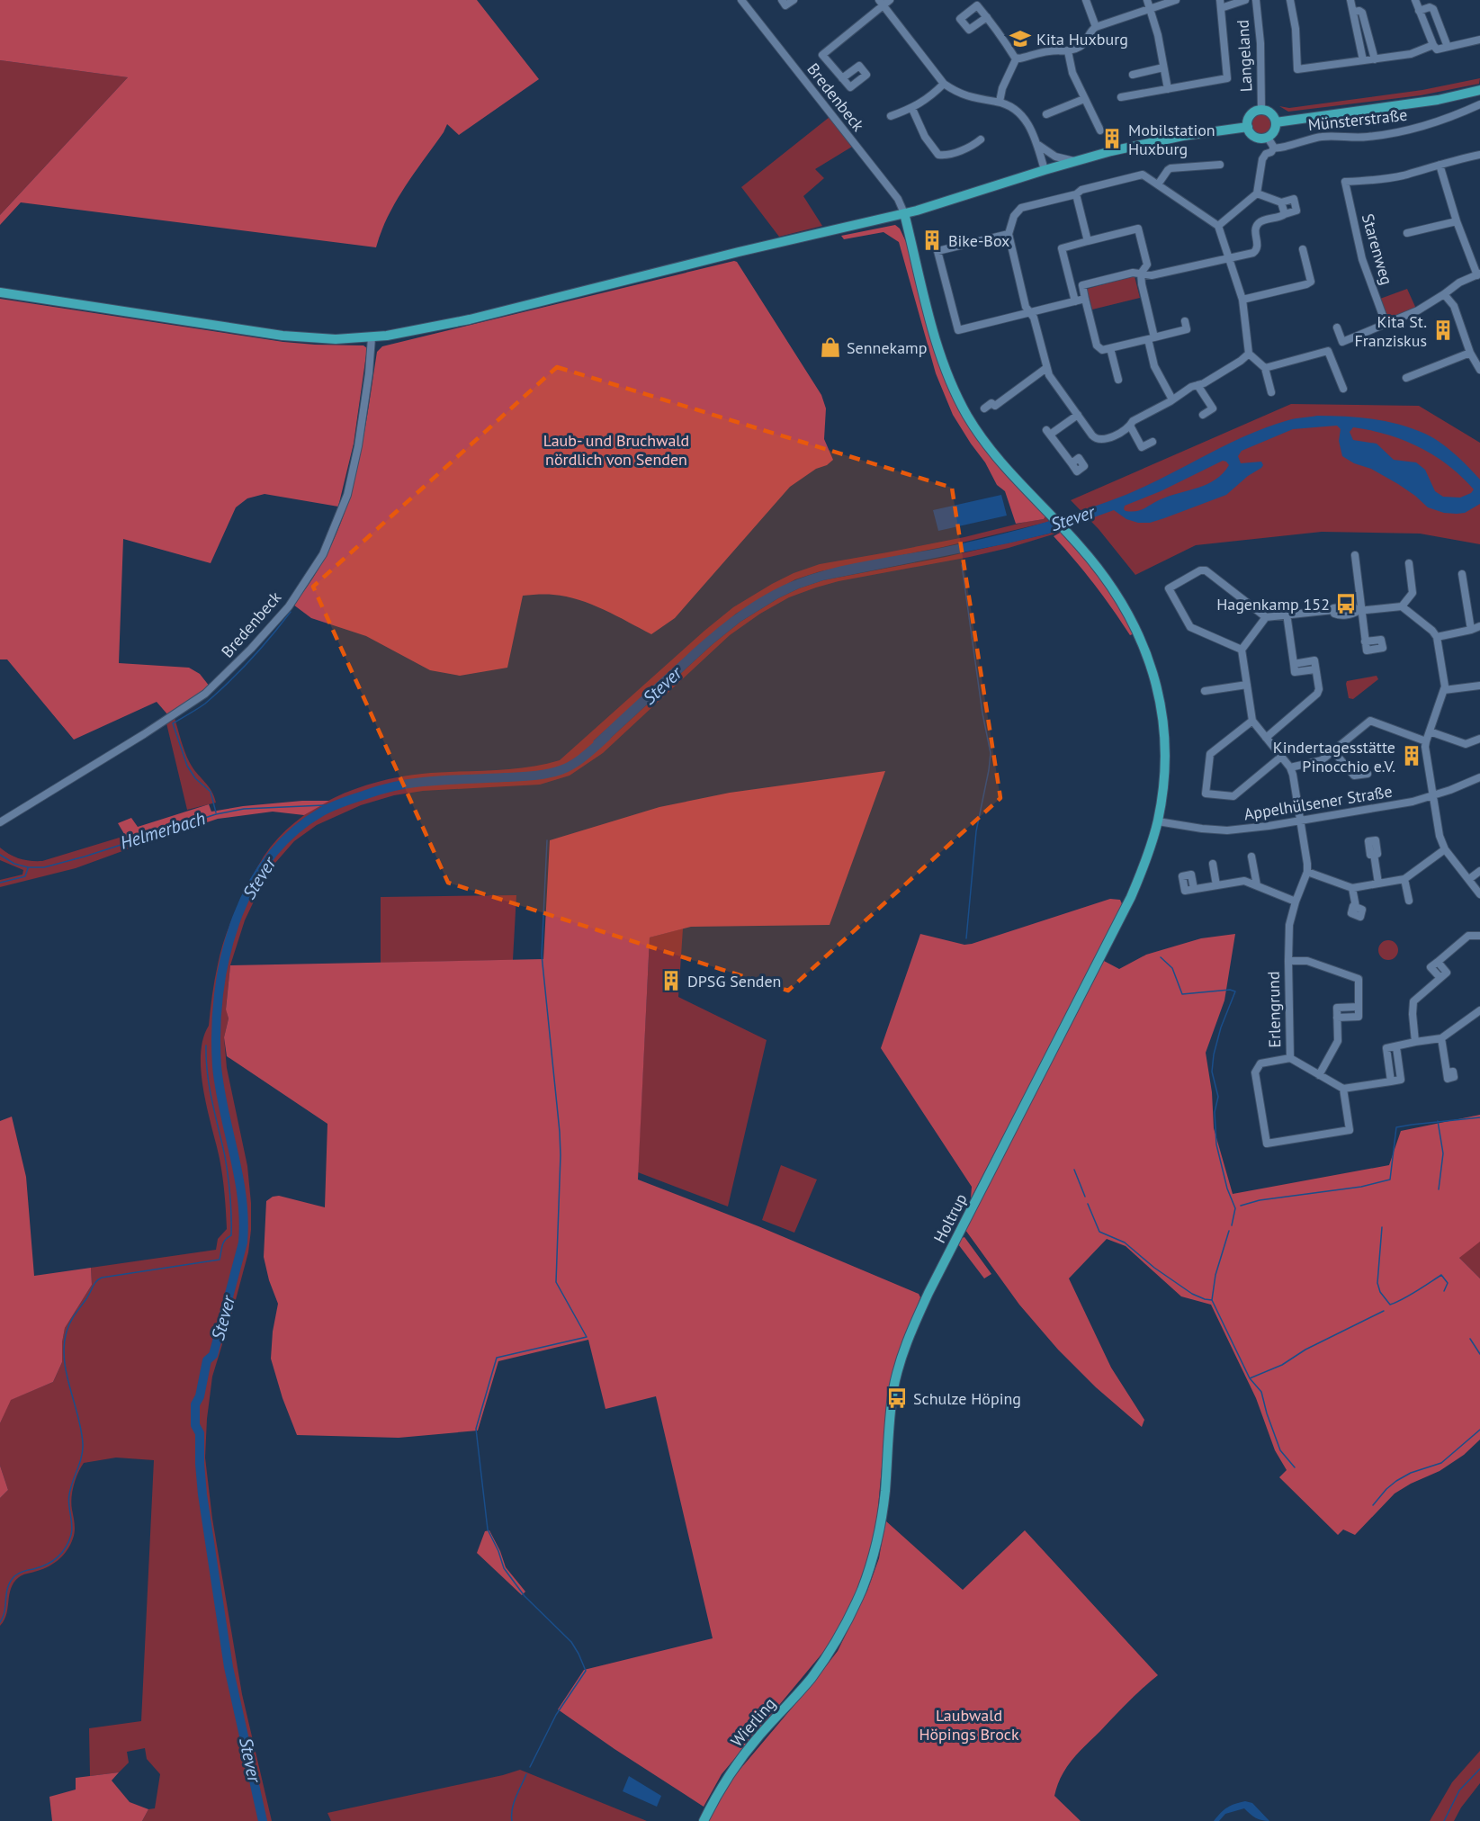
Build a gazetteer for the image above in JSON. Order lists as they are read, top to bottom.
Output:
{
  "streets": {
    "main road": ["Holtrup", "Wierling"],
    "street": [
      "Langeland",
      "Bredenbeck",
      "Münsterstraße",
      "Starenweg",
      "Appelhülsener Straße",
      "Erlengrund"
    ]
  },
  "crossings": [
    ["Bredenbeck", "Holtrup"],
    ["Appelhülsener Straße", "Erlengrund"],
    ["Appelhülsener Straße", "Holtrup"],
    ["Holtrup", "Wierling"]
  ],
  "water": ["Stever", "Helmerbach"],
  "parks": ["Laub- und Bruchwald nördlich von Senden", "Laubwald Höpings Brock"],
  "places": {
    "school or university": ["Kita Huxburg"],
    "building": [
      "Mobilstation Huxburg",
      "Bike-Box",
      "Kita St. Franziskus",
      "Kindertagesstätte Pinocchio e.V.",
      "DPSG Senden"
    ],
    "shop": ["Sennekamp"],
    "bus stop": ["Hagenkamp 152", "Schulze Höping"]
  }
}
